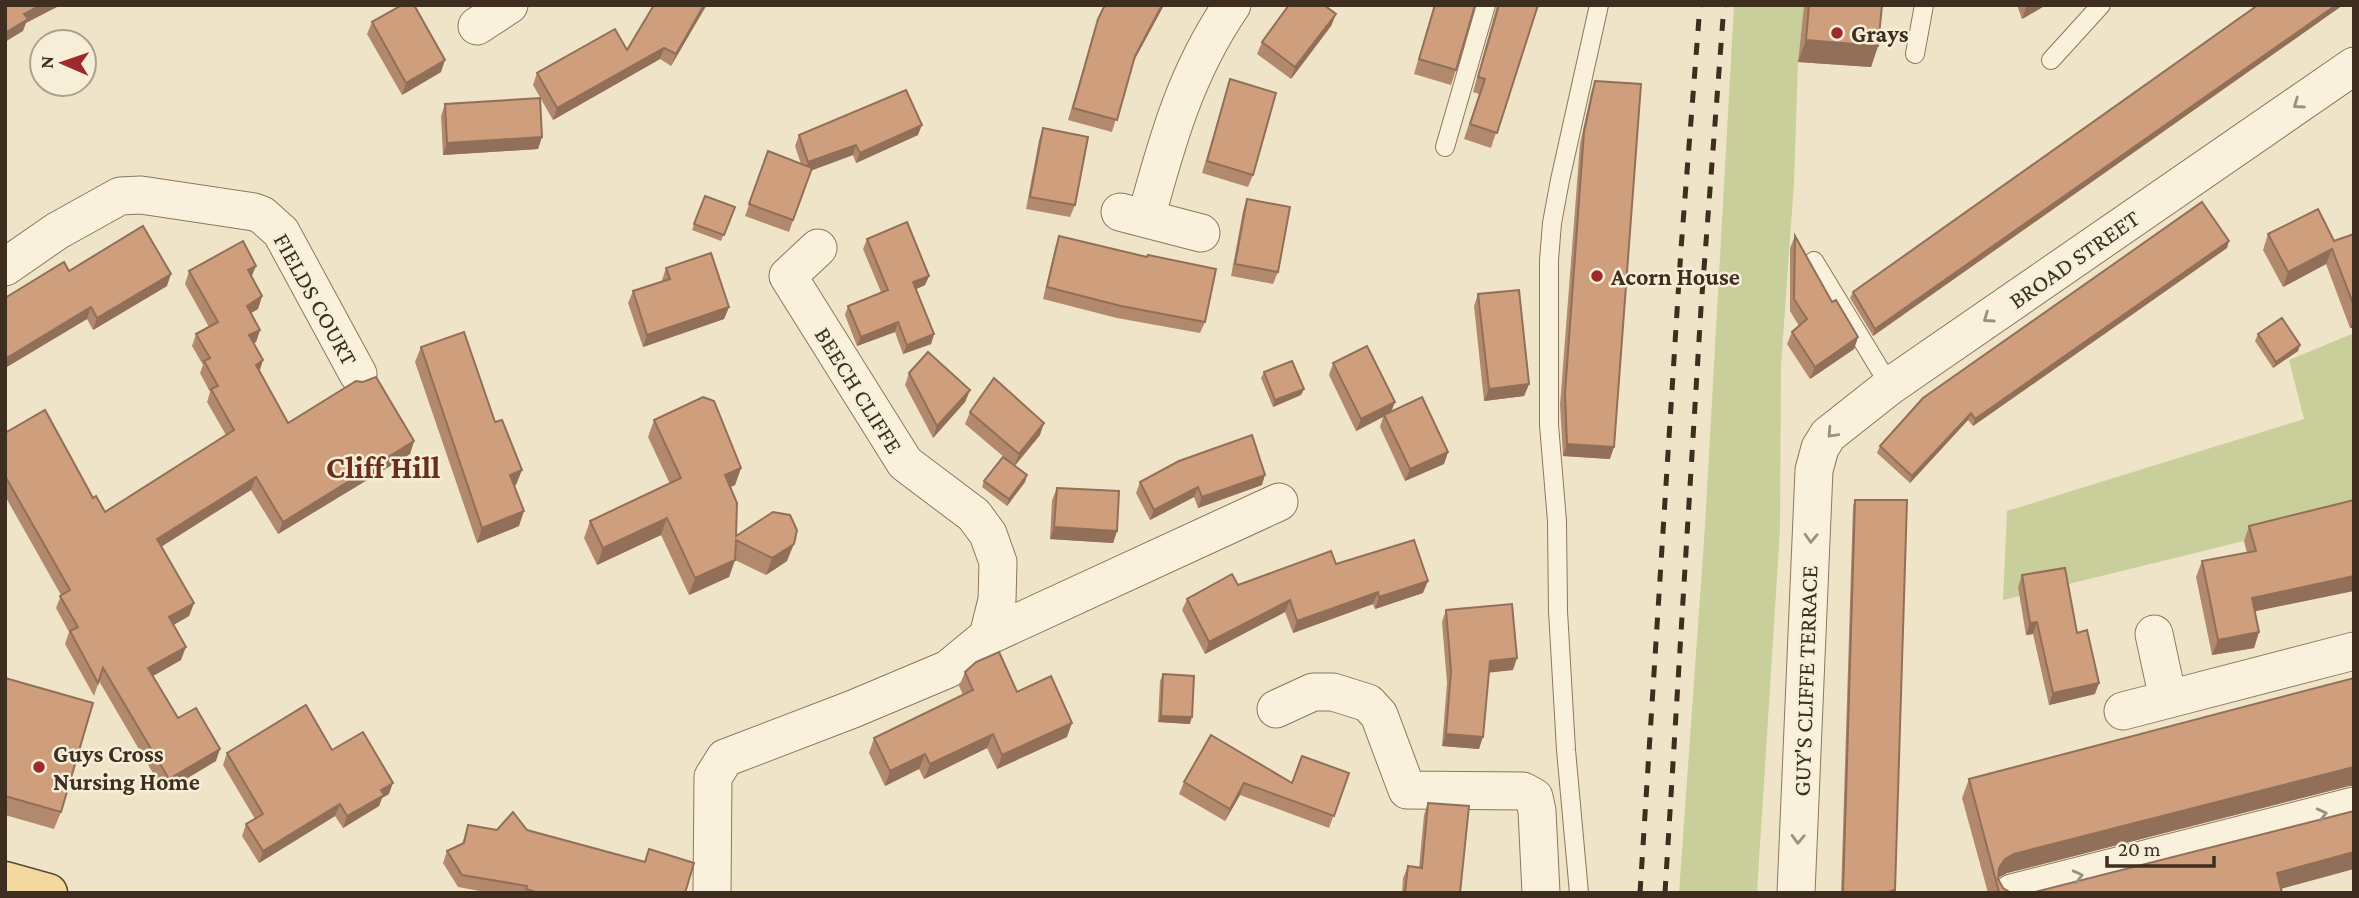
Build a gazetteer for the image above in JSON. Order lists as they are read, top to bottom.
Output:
{
  "streets": {
    "street": [
      "BROAD STREET",
      "FIELDS COURT",
      "BEECH CLIFFE",
      "GUY'S CLIFFE TERRACE"
    ]
  },
  "crossings": [
    ["BROAD STREET", "GUY'S CLIFFE TERRACE"]
  ],
  "one_way": ["BROAD STREET", "GUY'S CLIFFE TERRACE"],
  "districts": ["Cliff Hill"],
  "places": ["Grays", "Acorn House", "Guys Cross Nursing Home"],
  "scale_bar": "20 m",
  "north": "left"
}
